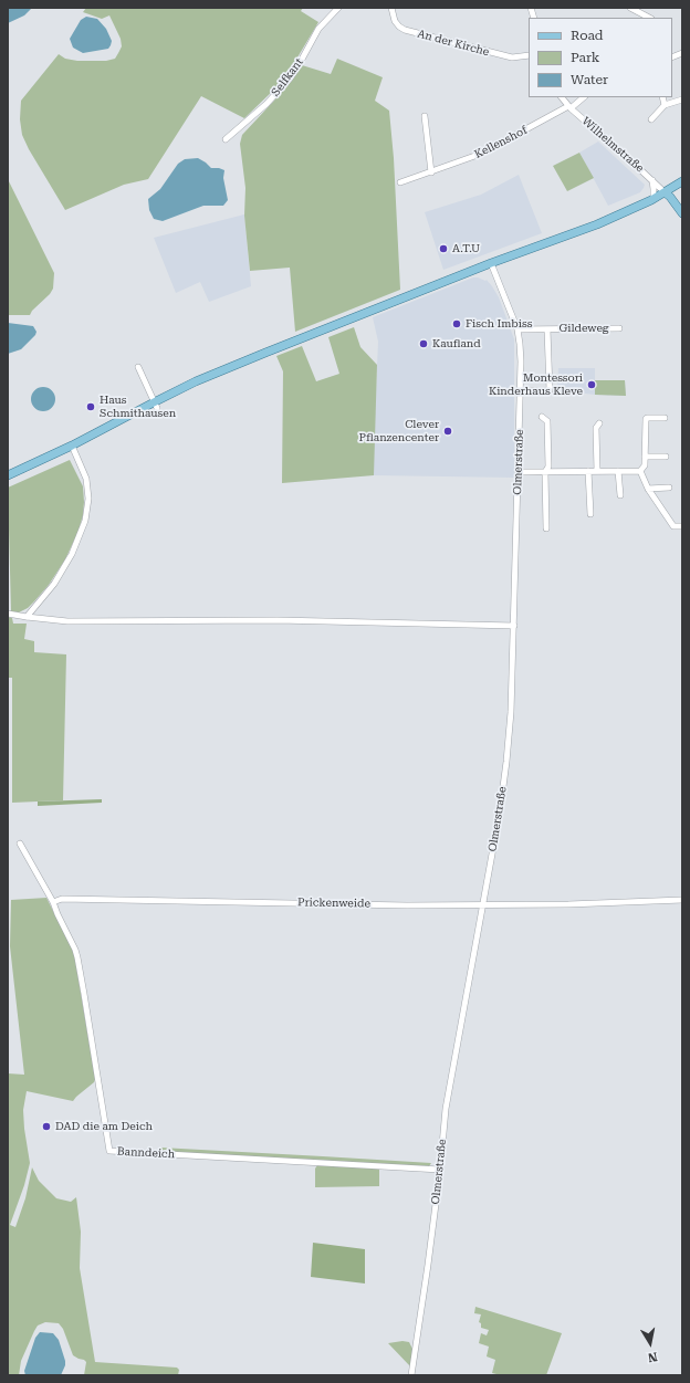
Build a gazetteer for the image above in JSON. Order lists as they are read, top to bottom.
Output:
{
  "streets": {
    "street": [
      "An der Kirche",
      "Selfkant",
      "Kellenshof",
      "Wilhelmstraße",
      "Gildeweg",
      "Olmerstraße",
      "Prickenweide",
      "Banndeich"
    ]
  },
  "crossings": [
    ["Kellenshof", "Wilhelmstraße"],
    ["Gildeweg", "Olmerstraße"],
    ["Olmerstraße", "Prickenweide"],
    ["Olmerstraße", "Banndeich"],
    ["Prickenweide", "Banndeich"]
  ],
  "places": [
    "A.T.U",
    "Fisch Imbiss",
    "Kaufland",
    "Montessori Kinderhaus Kleve",
    "Haus Schmithausen",
    "Clever Pflanzencenter",
    "DAD die am Deich"
  ],
  "legend": ["Road", "Park", "Water"],
  "north": "bottom"
}
